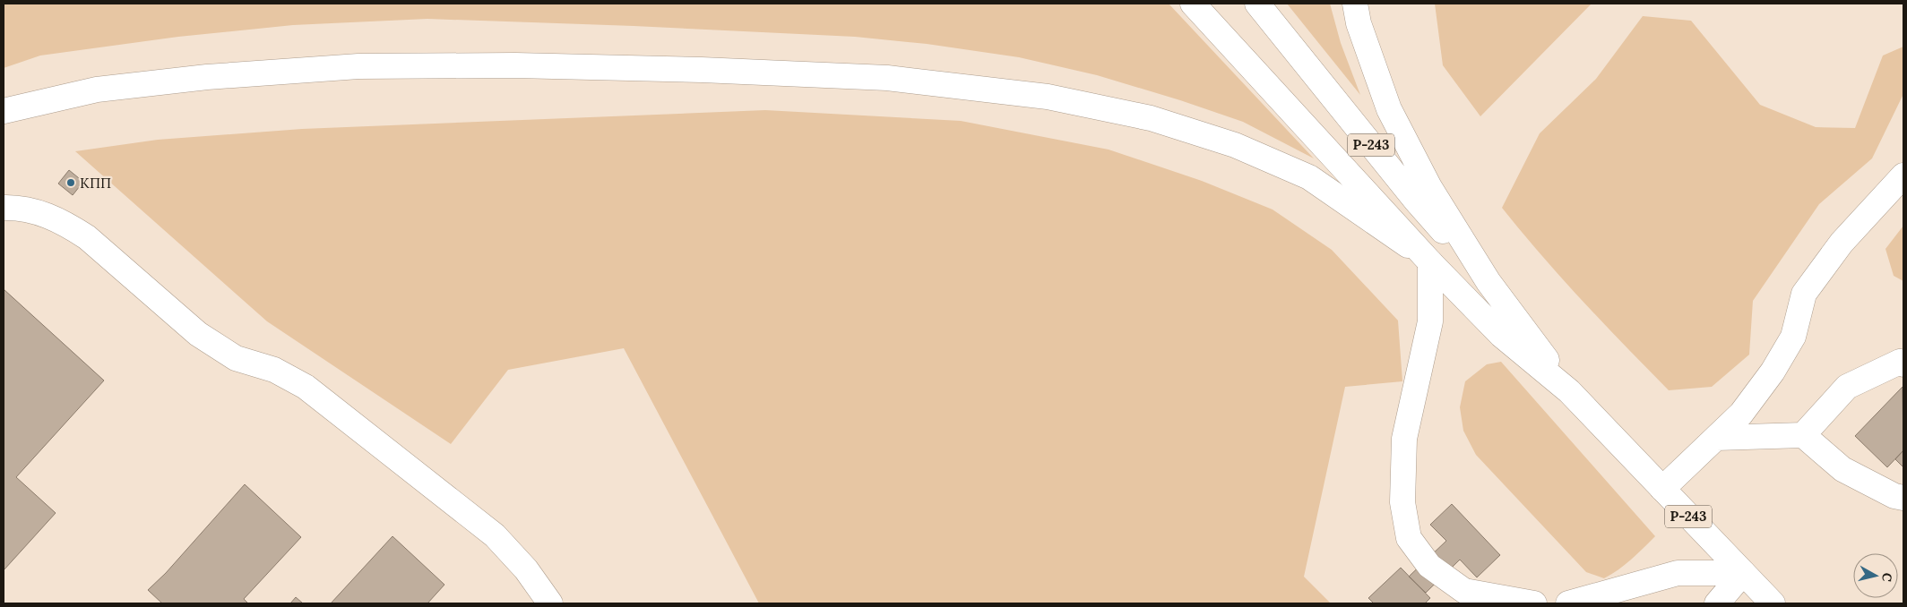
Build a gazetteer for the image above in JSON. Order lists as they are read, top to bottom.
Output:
{
  "streets": {
    "main road": ["Р-243"]
  },
  "places": ["КПП"],
  "north": "right"
}
